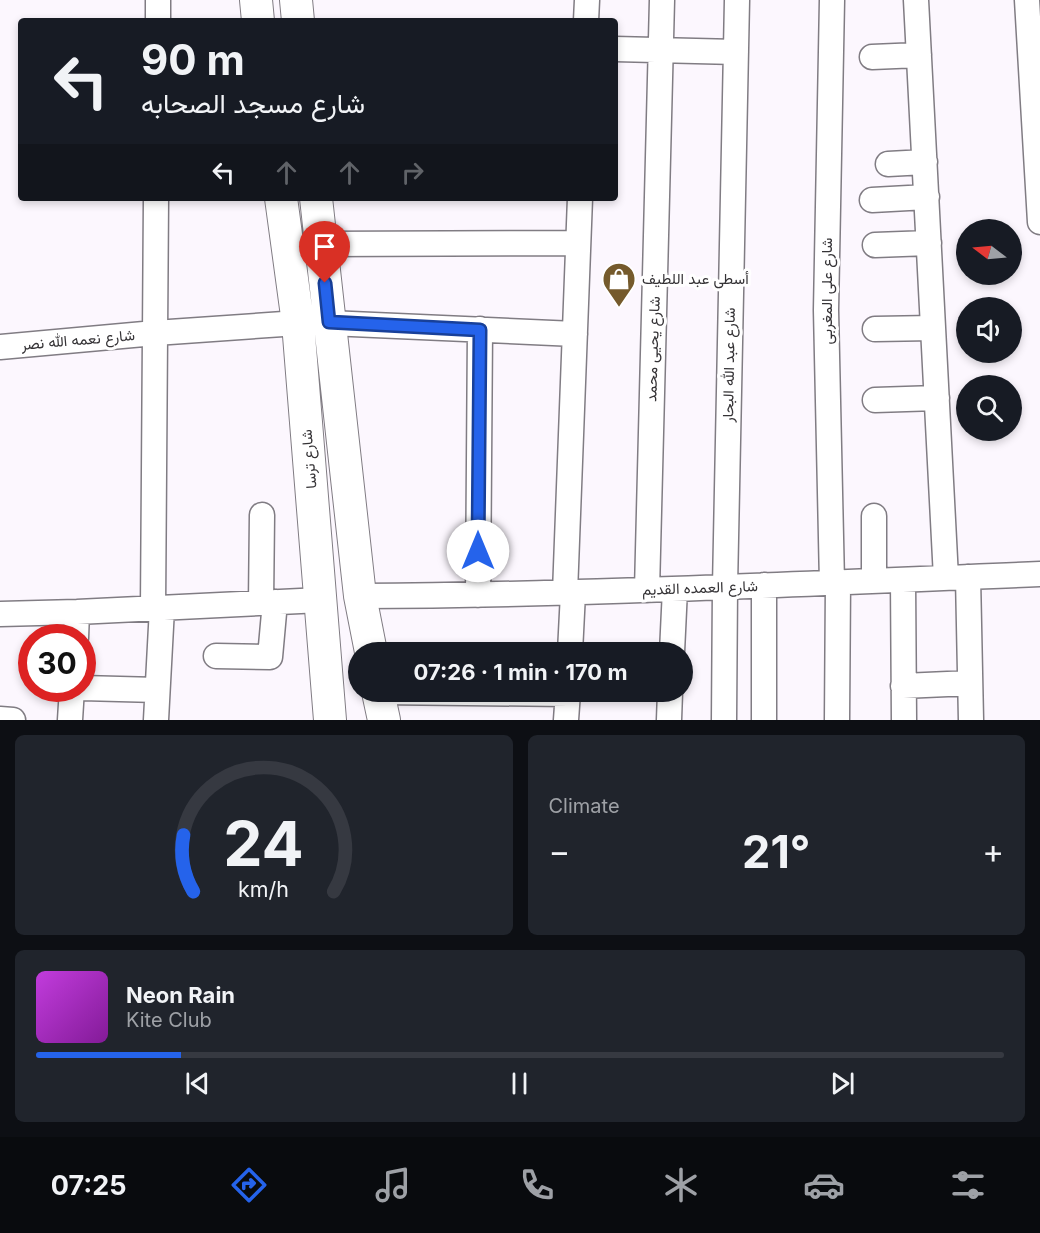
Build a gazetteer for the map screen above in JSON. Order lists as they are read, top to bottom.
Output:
{
  "streets": {
    "main road": ["شارع ترسا"],
    "street": [
      "شارع على المغربى",
      "شارع نعمه الله نصر",
      "شارع يحيى محمد",
      "شارع عبد الله البحار",
      "شارع العمده القديم"
    ]
  },
  "crossings": [
    ["شارع على المغربى", "شارع العمده القديم"],
    ["شارع نعمه الله نصر", "شارع ترسا"],
    ["شارع يحيى محمد", "شارع العمده القديم"],
    ["شارع عبد الله البحار", "شارع العمده القديم"]
  ],
  "places": {
    "shop": ["أسطى عبد اللطيف"]
  },
  "north": "left",
  "page": {
    "turn": ["90 m", "شارع مسجد الصحابه"],
    "limit": "30",
    "trip": "07:26 · 1 min · 170 m",
    "tile": "Climate",
    "heat": ["−", "21°", "+"],
    "song": ["Neon Rain", "Kite Club"],
    "tabs": "07:25",
    "gauge": ["24", "km/h"]
  }
}
